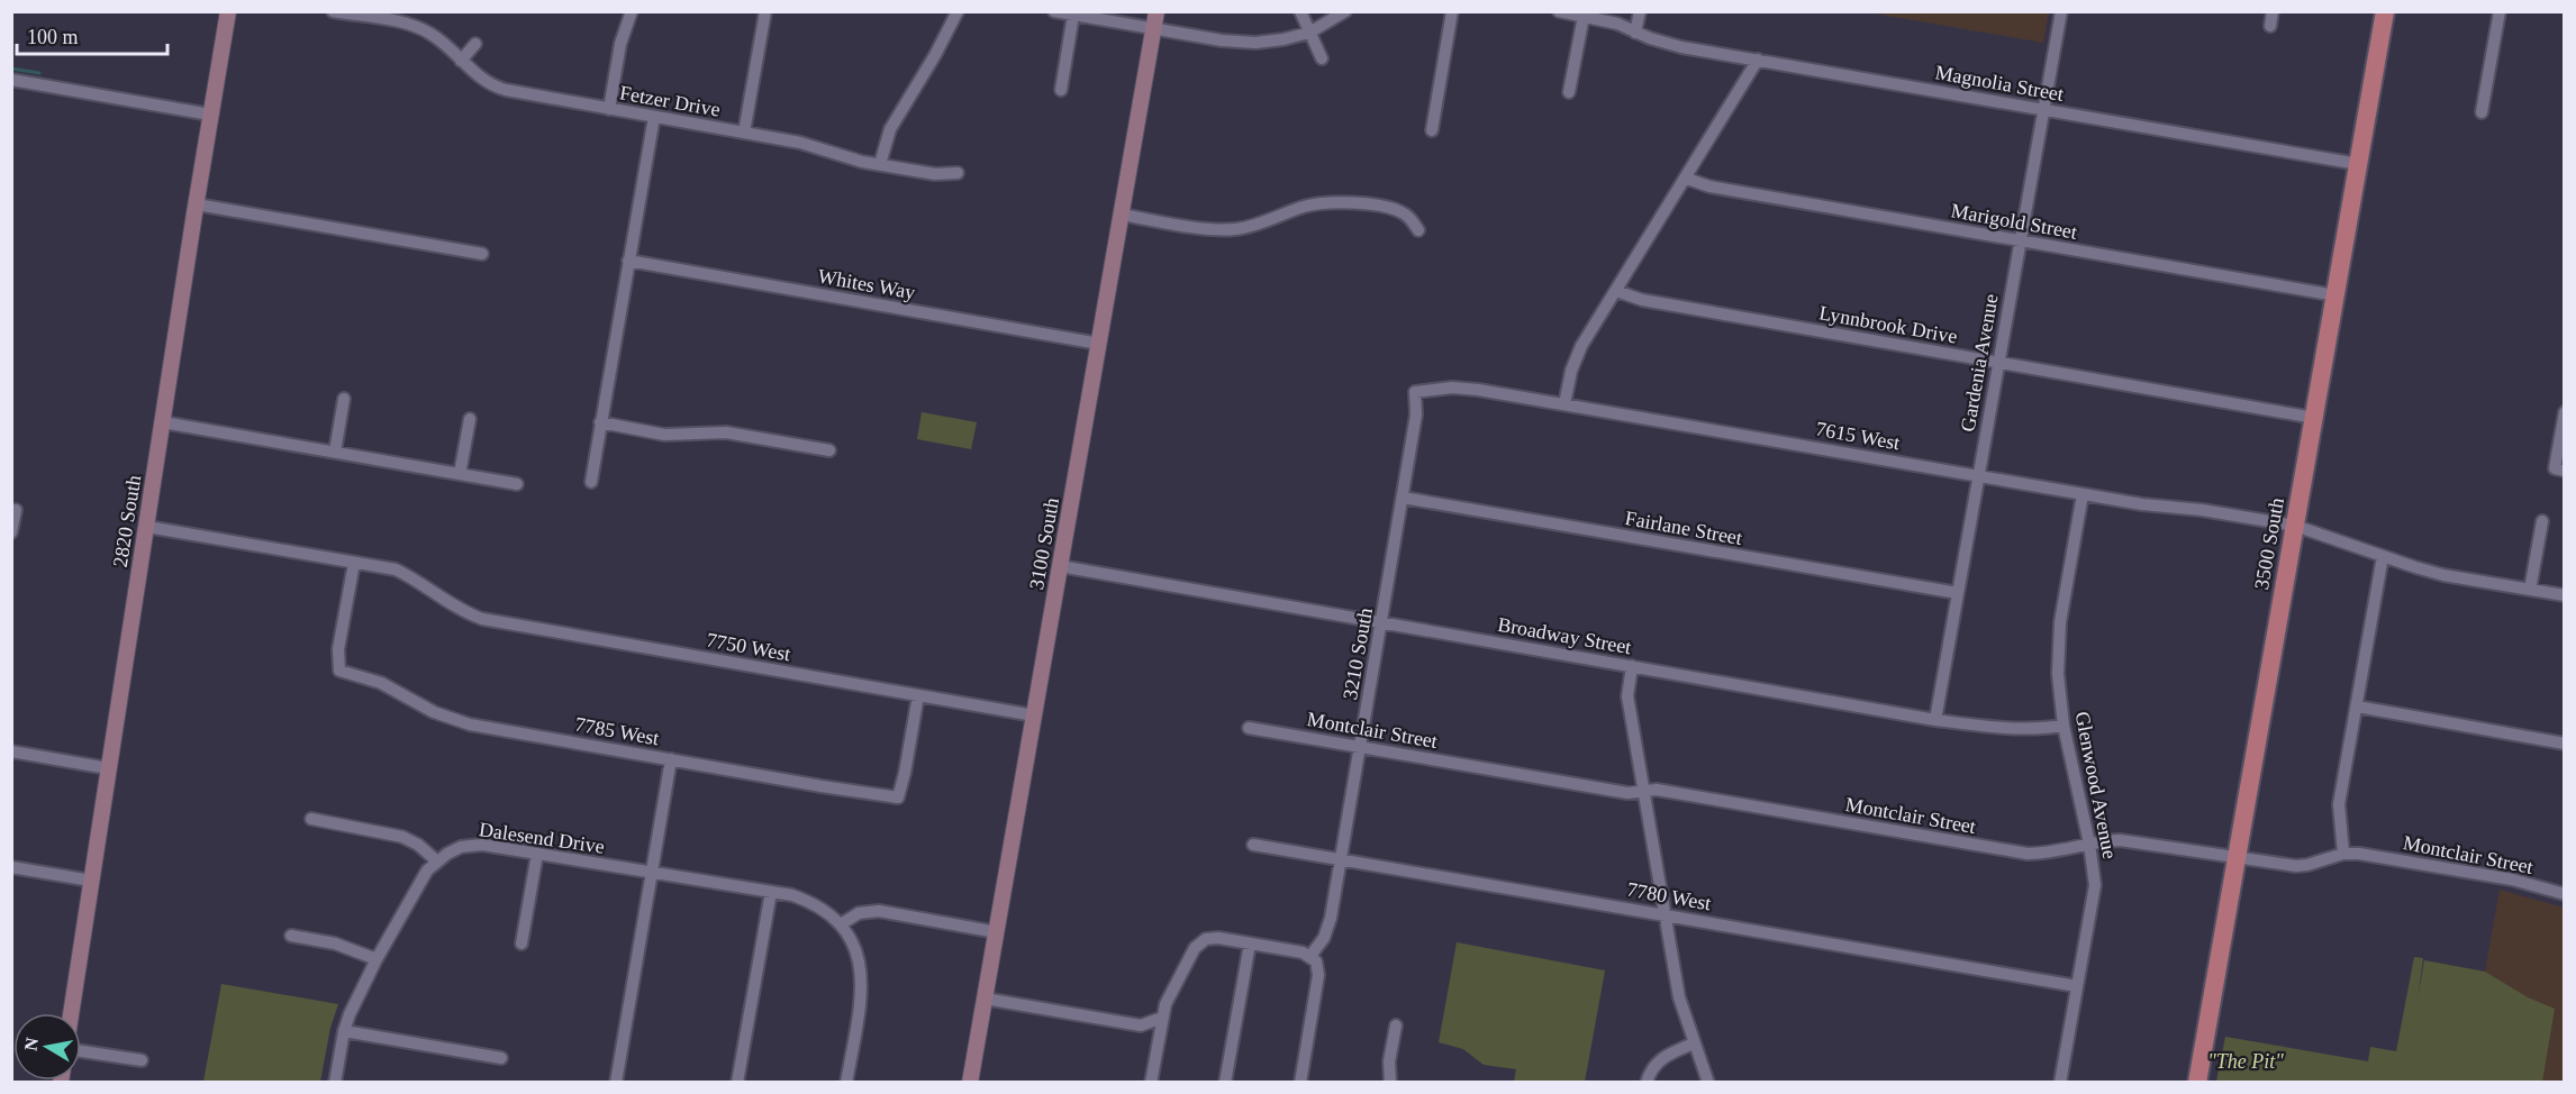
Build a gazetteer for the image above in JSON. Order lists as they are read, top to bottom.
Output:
{
  "streets": {
    "main road": ["3500 South"],
    "street": [
      "Magnolia Street",
      "Fetzer Drive",
      "Marigold Street",
      "Whites Way",
      "Lynnbrook Drive",
      "Gardenia Avenue",
      "7615 West",
      "2820 South",
      "Fairlane Street",
      "3100 South",
      "Broadway Street",
      "7750 West",
      "3210 South",
      "Montclair Street",
      "7785 West",
      "Glenwood Avenue",
      "Dalesend Drive",
      "7780 West"
    ]
  },
  "crossings": [
    ["Magnolia Street", "Gardenia Avenue"],
    ["Magnolia Street", "3500 South"],
    ["Marigold Street", "Gardenia Avenue"],
    ["Marigold Street", "3500 South"],
    ["Whites Way", "3100 South"],
    ["Lynnbrook Drive", "Gardenia Avenue"],
    ["Lynnbrook Drive", "3500 South"],
    ["Gardenia Avenue", "7615 West"],
    ["Gardenia Avenue", "Fairlane Street"],
    ["Gardenia Avenue", "Broadway Street"],
    ["7615 West", "3500 South"],
    ["7615 West", "3210 South"],
    ["7615 West", "Glenwood Avenue"],
    ["2820 South", "7750 West"],
    ["Fairlane Street", "3210 South"],
    ["3100 South", "Broadway Street"],
    ["3100 South", "7750 West"],
    ["3500 South", "Montclair Street"],
    ["Broadway Street", "3210 South"],
    ["Broadway Street", "Glenwood Avenue"],
    ["7750 West", "7785 West"],
    ["3210 South", "Montclair Street"],
    ["3210 South", "7780 West"],
    ["Montclair Street", "Glenwood Avenue"],
    ["Glenwood Avenue", "7780 West"]
  ],
  "parks": ["\"The Pit\""],
  "scale_bar": "100 m",
  "north": "left"
}
